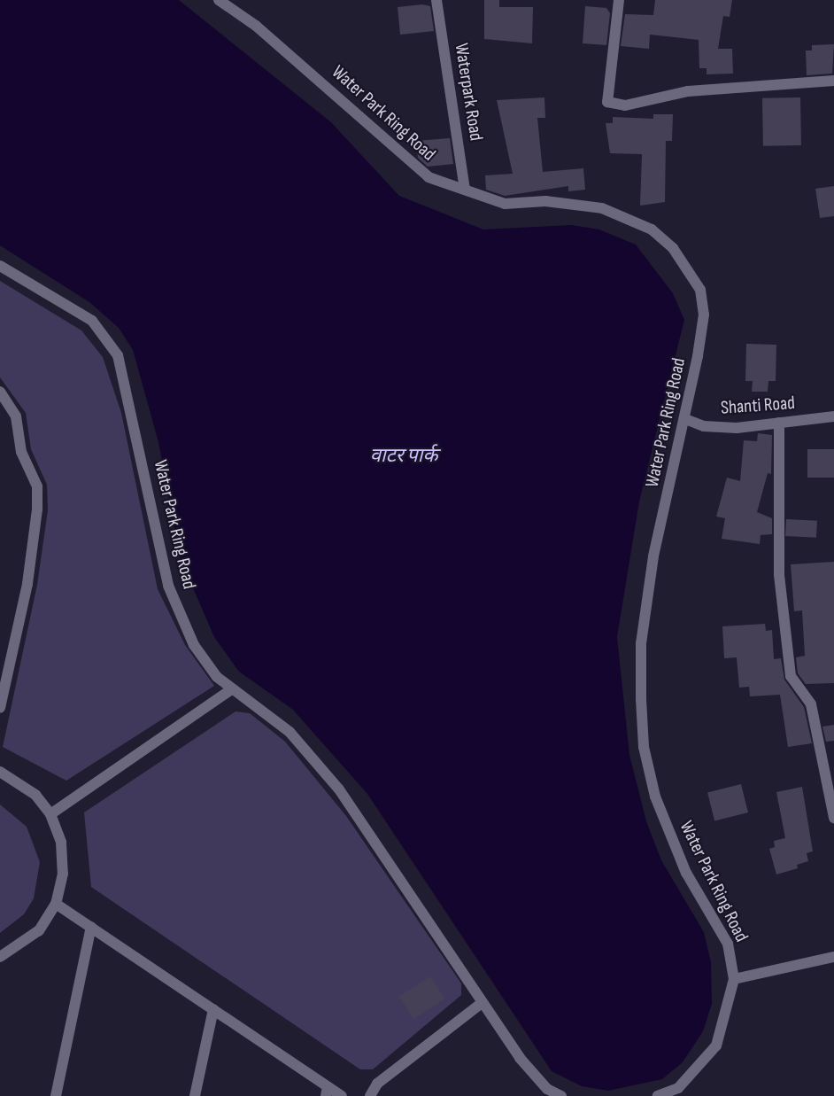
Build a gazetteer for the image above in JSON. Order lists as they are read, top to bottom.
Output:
{
  "streets": {
    "street": ["Waterpark Road", "Water Park Ring Road", "Shanti Road"]
  },
  "crossings": [
    ["Waterpark Road", "Water Park Ring Road"],
    ["Water Park Ring Road", "Shanti Road"]
  ],
  "water": ["वाटर पार्क"]
}
